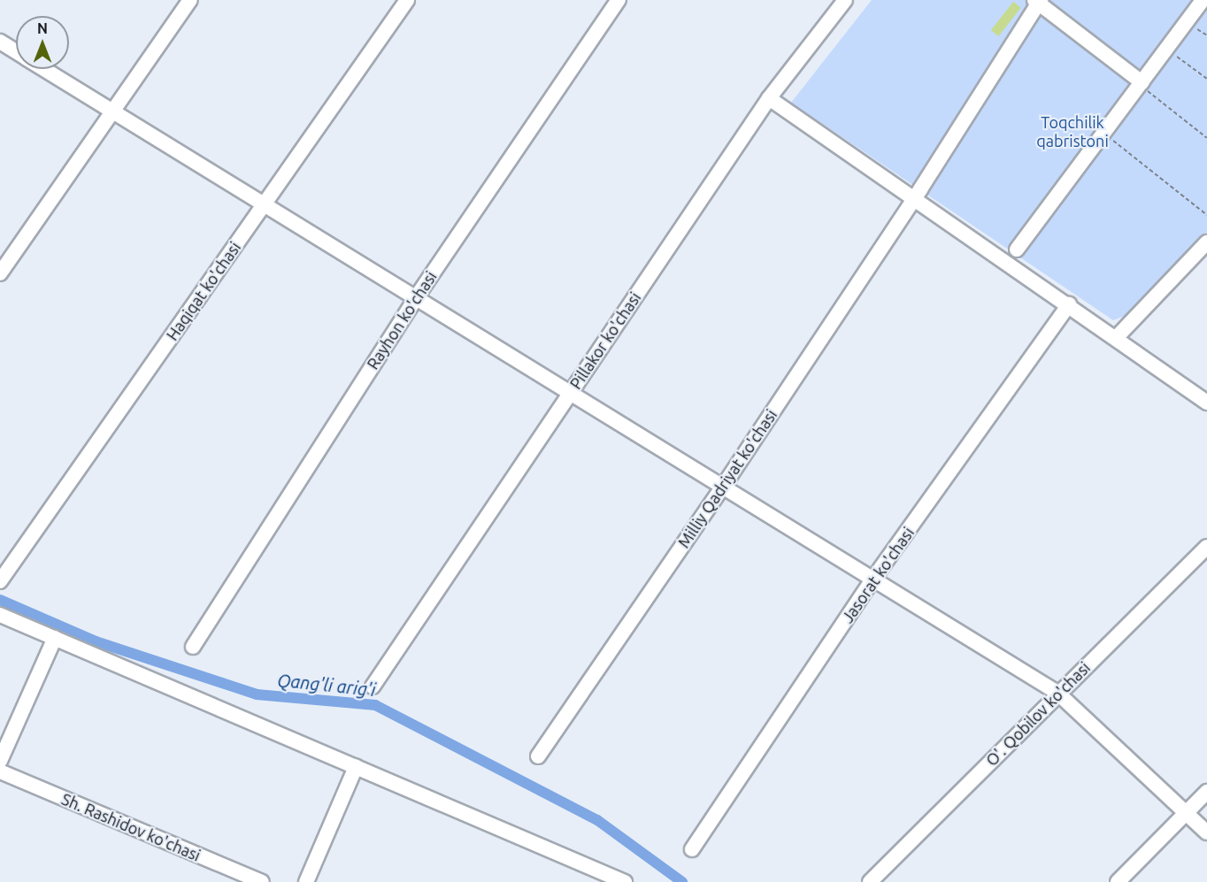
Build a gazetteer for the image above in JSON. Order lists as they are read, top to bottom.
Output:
{
  "streets": {
    "street": [
      "Haqiqat ko'chasi",
      "Rayhon ko'chasi",
      "Pillakor ko'chasi",
      "Milliy Qadriyat ko'chasi",
      "Jasorat ko'chasi",
      "O'. Qobilov ko'chasi",
      "Sh. Rashidov ko'chasi"
    ]
  },
  "water": ["Qang'li arig'i"],
  "parks": ["Toqchilik qabristoni"],
  "north": "top"
}
